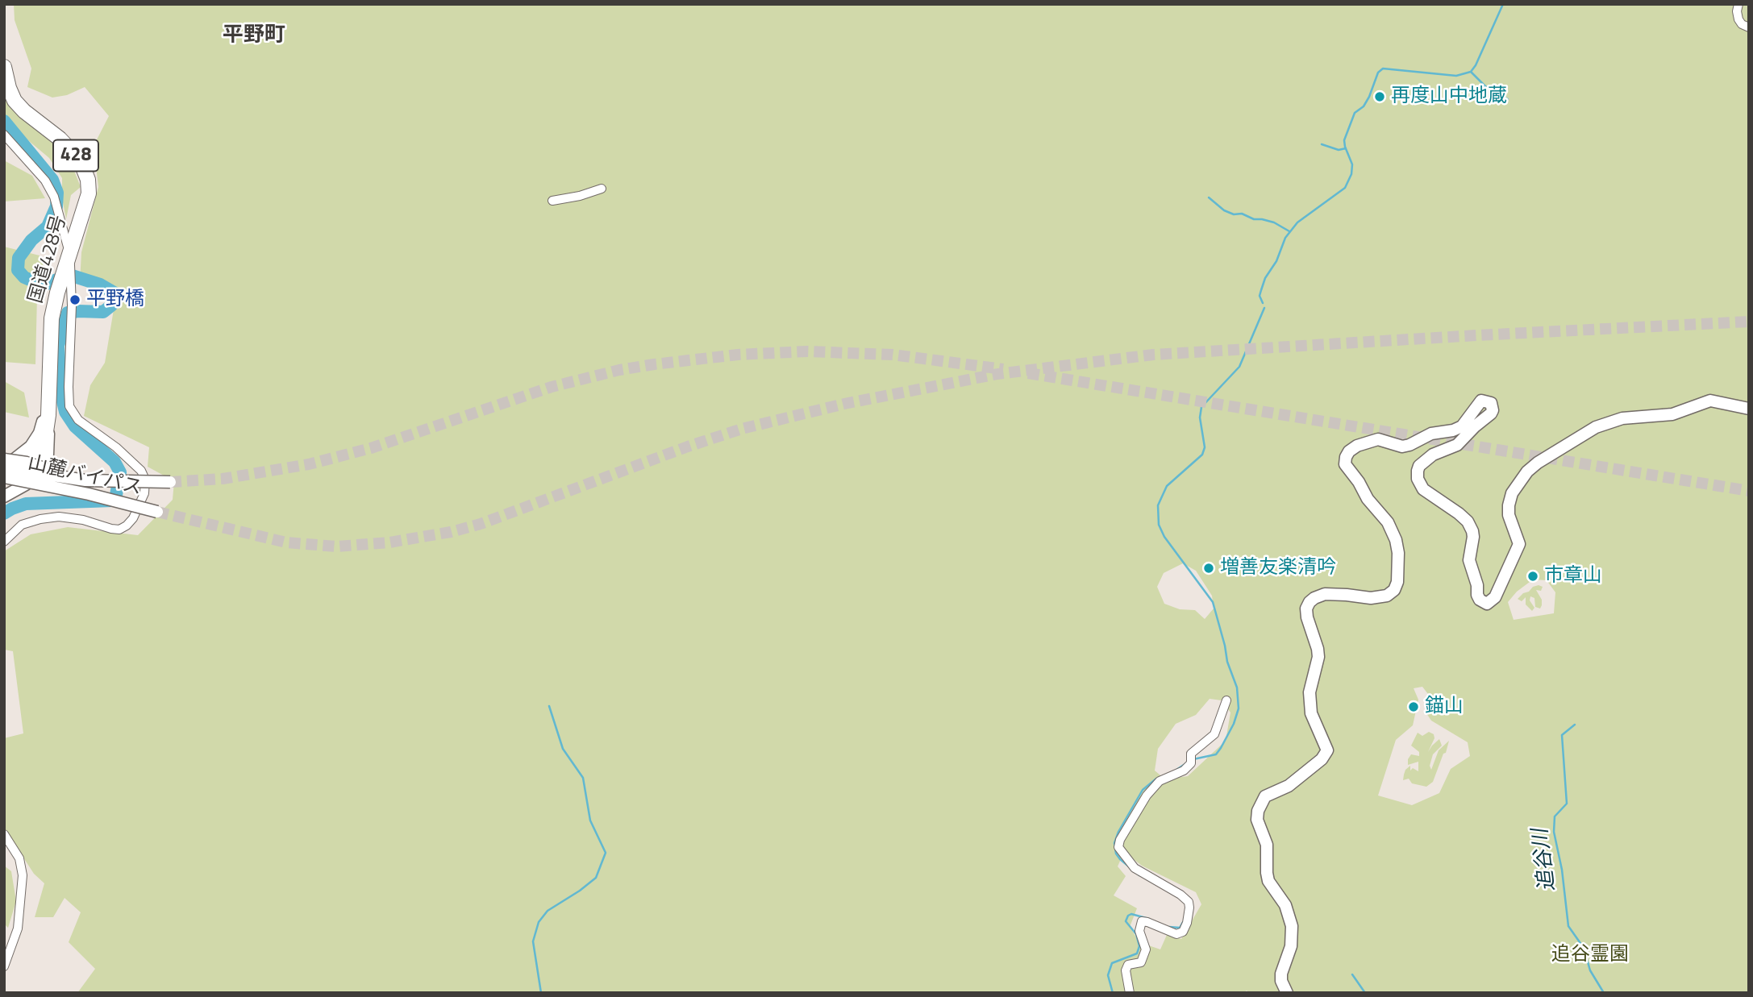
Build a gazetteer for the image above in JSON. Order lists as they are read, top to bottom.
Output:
{
  "streets": {
    "highway": ["428", "国道428号"],
    "street": ["山麓バイパス"]
  },
  "crossings": [
    ["国道428号", "山麓バイパス"]
  ],
  "districts": ["平野町"],
  "water": ["追谷川"],
  "parks": ["追谷霊園"],
  "places": [
    "再度山中地蔵",
    "平野橋",
    "増善友楽清吟",
    "市章山",
    "錨山"
  ]
}
